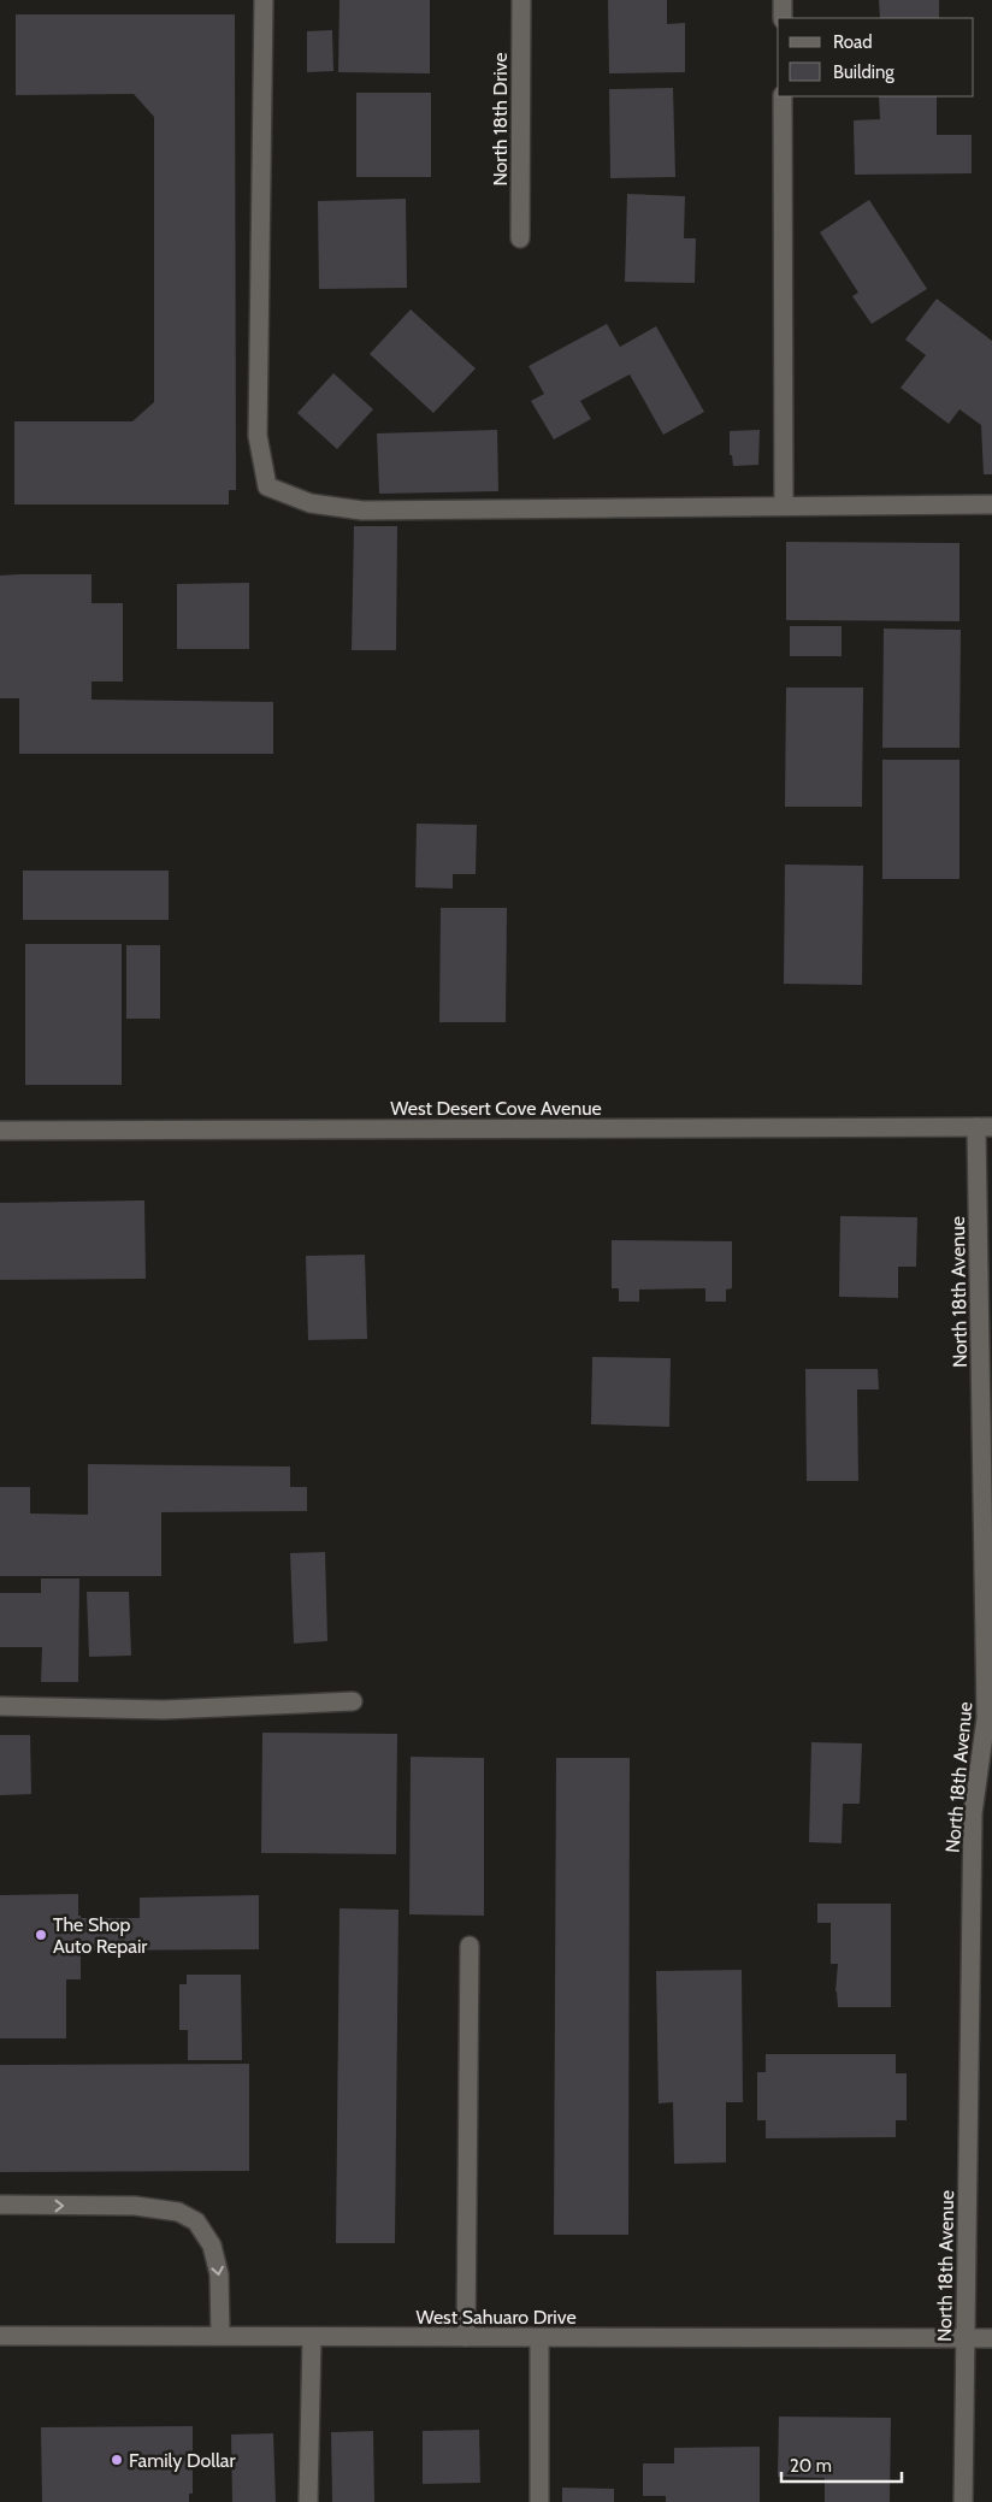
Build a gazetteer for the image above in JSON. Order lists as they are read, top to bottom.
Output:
{
  "streets": {
    "street": [
      "North 18th Drive",
      "West Desert Cove Avenue",
      "North 18th Avenue",
      "West Sahuaro Drive"
    ]
  },
  "crossings": [
    ["West Desert Cove Avenue", "North 18th Avenue"],
    ["North 18th Avenue", "West Sahuaro Drive"]
  ],
  "places": ["The Shop Auto Repair", "Family Dollar"],
  "legend": ["Road", "Building"],
  "scale_bar": "20 m"
}
